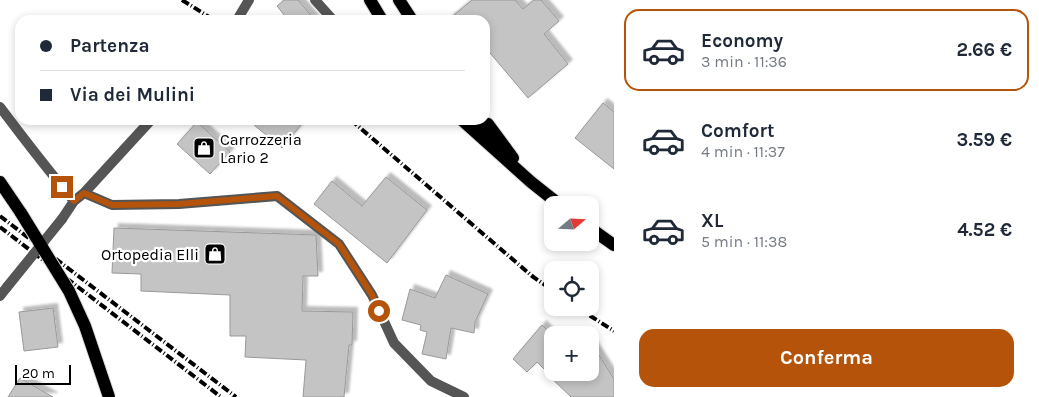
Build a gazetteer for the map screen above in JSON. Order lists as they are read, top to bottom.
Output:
{
  "places": {
    "shop": ["Carrozzeria Lario 2", "Ortopedia Elli"]
  },
  "scale_bar": "20 m",
  "north": "right",
  "page": {
    "list": [
      {
        "name": "Economy",
        "note": "3 min · 11:36",
        "value": "2.66 €"
      },
      {
        "name": "Comfort",
        "note": "4 min · 11:37",
        "value": "3.59 €"
      },
      {
        "name": "XL",
        "note": "5 min · 11:38",
        "value": "4.52 €"
      }
    ],
    "banner": ["Partenza", "Via dei Mulini"],
    "map_buttons": "+",
    "buttons": "Conferma",
    "scale": "20 m"
  }
}
